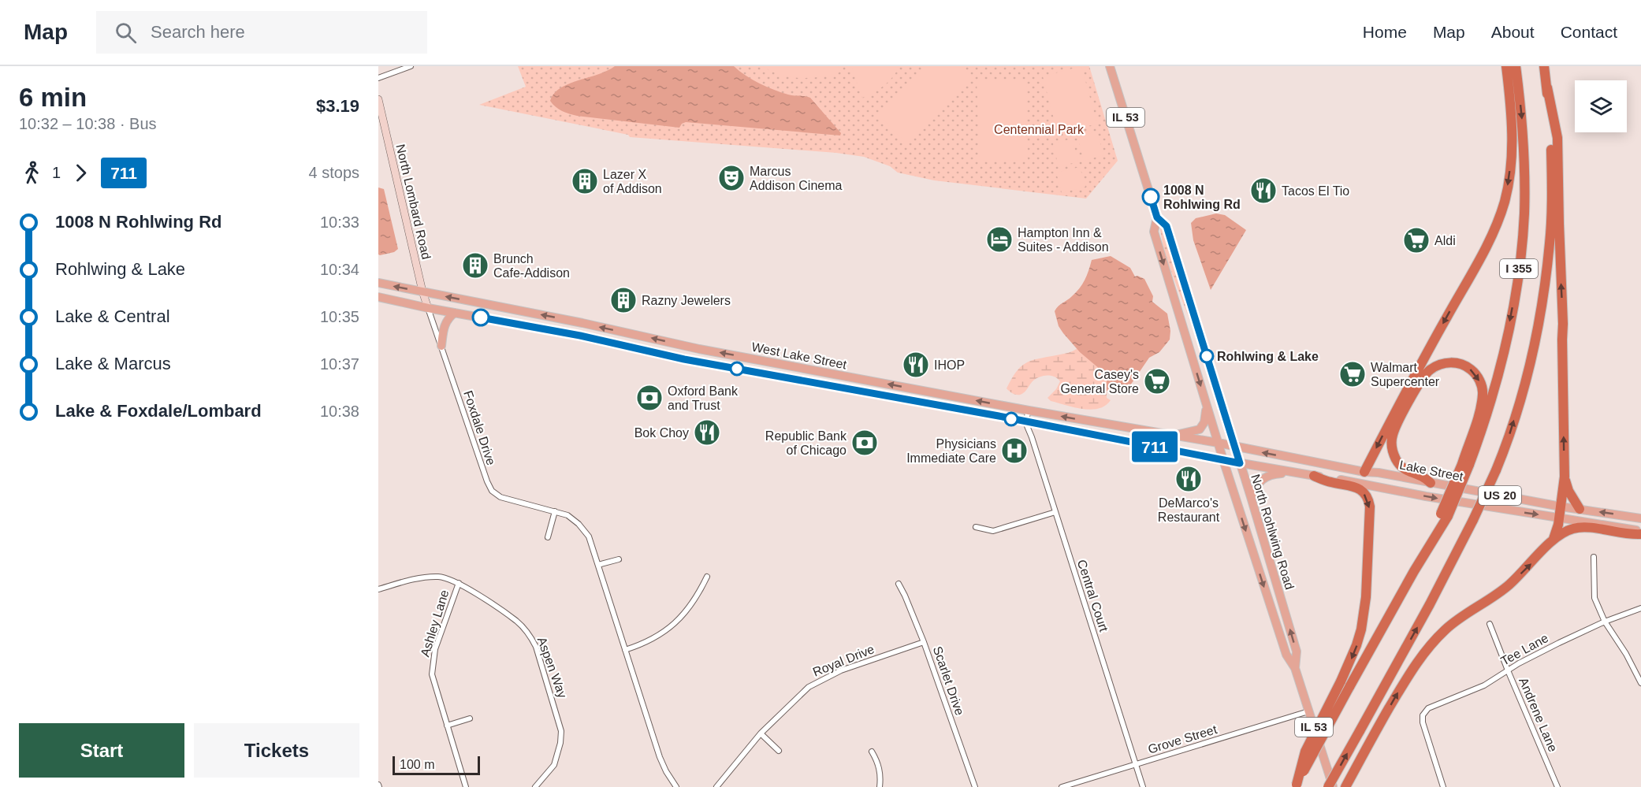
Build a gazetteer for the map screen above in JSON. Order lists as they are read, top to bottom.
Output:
{
  "streets": {
    "highway": ["I 355"],
    "main road": [
      "IL 53",
      "West Lake Street",
      "Lake Street",
      "US 20",
      "North Rohlwing Road"
    ],
    "street": [
      "North Lombard Road",
      "Foxdale Drive",
      "Central Court",
      "Ashley Lane",
      "Tee Lane",
      "Royal Drive",
      "Aspen Way",
      "Scarlet Drive",
      "Andrene Lane",
      "Grove Street"
    ]
  },
  "crossings": [
    ["North Lombard Road", "West Lake Street"],
    ["North Lombard Road", "Foxdale Drive"],
    ["West Lake Street", "Foxdale Drive"],
    ["West Lake Street", "Lake Street"],
    ["West Lake Street", "North Rohlwing Road"],
    ["West Lake Street", "Central Court"],
    ["Lake Street", "North Rohlwing Road"],
    ["North Rohlwing Road", "Grove Street"],
    ["Central Court", "Grove Street"],
    ["Ashley Lane", "Aspen Way"],
    ["Tee Lane", "Andrene Lane"],
    ["Royal Drive", "Scarlet Drive"]
  ],
  "parks": ["Centennial Park"],
  "places": {
    "theatre": ["Marcus Addison Cinema"],
    "building": ["Lazer X of Addison", "Brunch Cafe-Addison", "Razny Jewelers"],
    "restaurant": [
      "Tacos El Tio",
      "IHOP",
      "Bok Choy",
      "DeMarco's Restaurant"
    ],
    "other": ["1008 N Rohlwing Rd", "Rohlwing & Lake"],
    "hotel": ["Hampton Inn & Suites - Addison"],
    "supermarket": ["Aldi", "Walmart Supercenter", "Casey's General Store"],
    "bank": ["Oxford Bank and Trust", "Republic Bank of Chicago"],
    "hospital": ["Physicians Immediate Care"]
  },
  "lines": ["bus line 711"],
  "scale_bar": "100 m",
  "page": {
    "header": "Map",
    "search": "Search here",
    "nav": [
      "Home",
      "Map",
      "About",
      "Contact"
    ],
    "heading": ["6 min", "10:32 – 10:38 · Bus", "$3.19"],
    "on_map": "711",
    "legs": ["1", "711", "4 stops"],
    "list": [
      {
        "name": "1008 N Rohlwing Rd",
        "value": "10:33"
      },
      {
        "name": "Rohlwing & Lake",
        "value": "10:34"
      },
      {
        "name": "Lake & Central",
        "value": "10:35"
      },
      {
        "name": "Lake & Marcus",
        "value": "10:37"
      },
      {
        "name": "Lake & Foxdale/Lombard",
        "value": "10:38"
      }
    ],
    "buttons": ["Start", "Tickets"],
    "scale": "100 m"
  }
}
